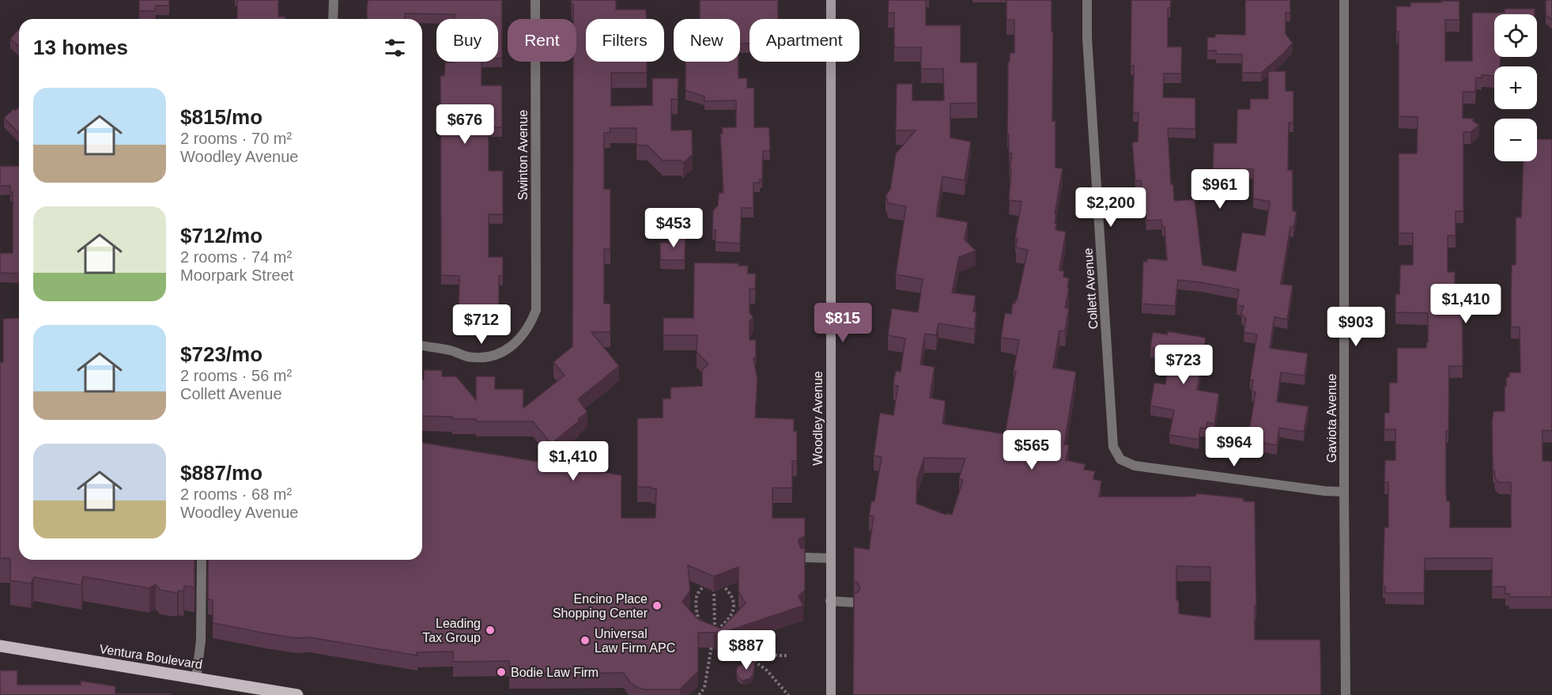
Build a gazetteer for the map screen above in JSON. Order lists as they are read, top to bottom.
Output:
{
  "streets": {
    "main road": ["Ventura Boulevard"],
    "street": [
      "Swinton Avenue",
      "Collett Avenue",
      "Woodley Avenue",
      "Gaviota Avenue"
    ]
  },
  "crossings": [
    ["Collett Avenue", "Gaviota Avenue"]
  ],
  "places": [
    "Encino Place Shopping Center",
    "Leading Tax Group",
    "Universal Law Firm APC",
    "Bodie Law Firm"
  ],
  "page": {
    "map_buttons": ["+", "−"],
    "chip": [
      "Buy",
      "Rent",
      "Filters",
      "New",
      "Apartment"
    ],
    "heading": "13 homes",
    "list": [
      {
        "name": "$815/mo",
        "note": "2 rooms · 70 m² · Woodley Avenue"
      },
      {
        "name": "$712/mo",
        "note": "2 rooms · 74 m² · Moorpark Street"
      },
      {
        "name": "$723/mo",
        "note": "2 rooms · 56 m² · Collett Avenue"
      },
      {
        "name": "$887/mo",
        "note": "2 rooms · 68 m² · Woodley Avenue"
      }
    ],
    "price": [
      "$676",
      "$961",
      "$2,200",
      "$453",
      "$1,410",
      "$815",
      "$712",
      "$903",
      "$723",
      "$964",
      "$565",
      "$1,410",
      "$887"
    ]
  }
}
